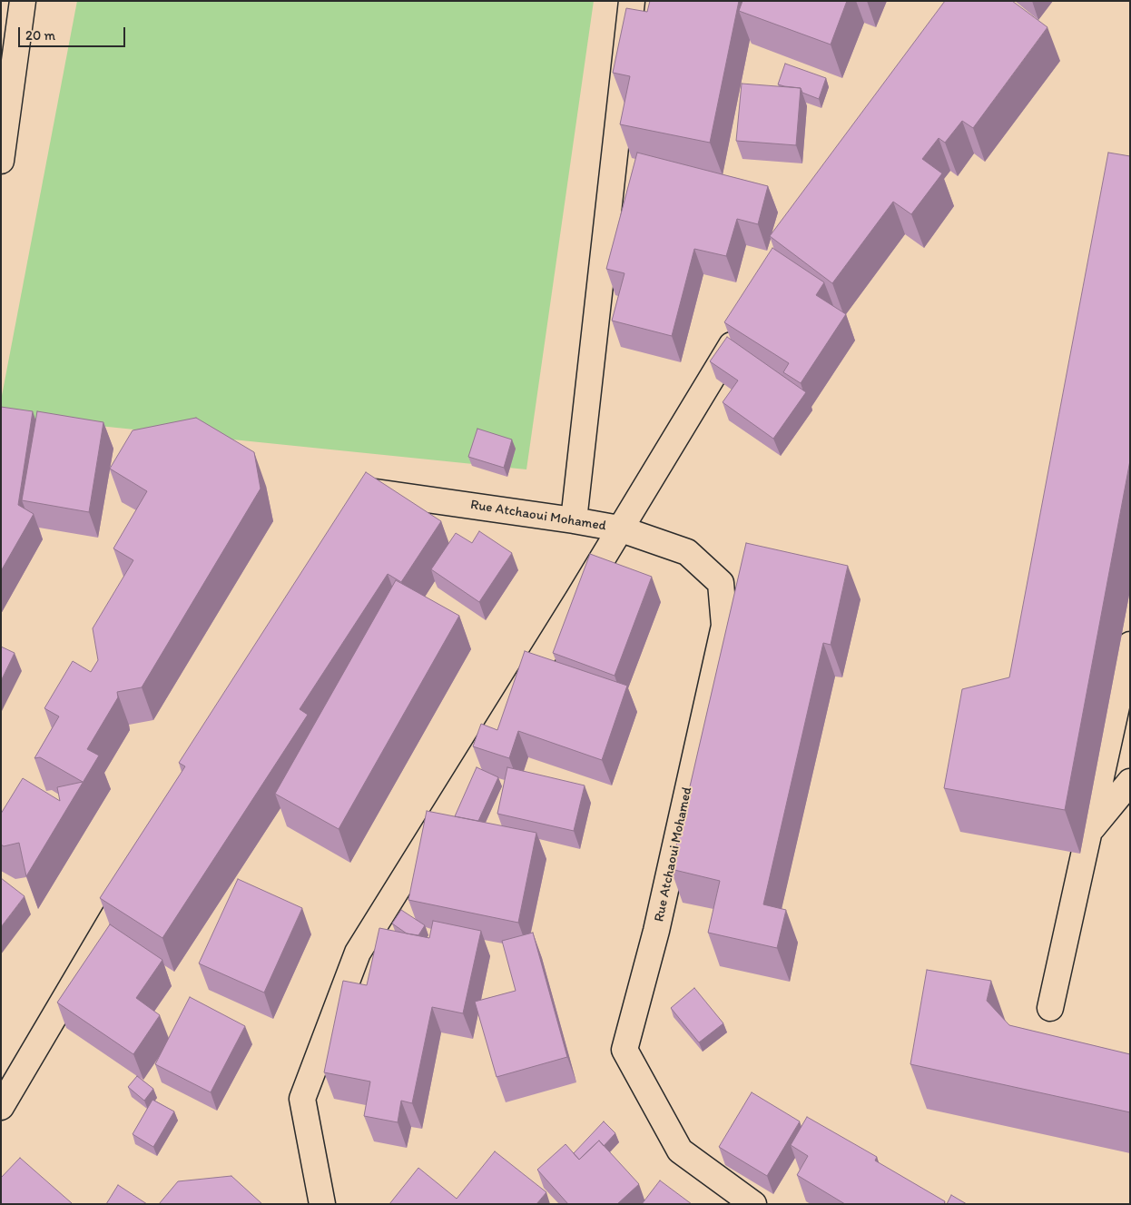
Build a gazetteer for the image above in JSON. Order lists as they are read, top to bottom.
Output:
{
  "streets": {
    "street": ["Rue Atchaoui Mohamed"]
  },
  "scale_bar": "20 m"
}
